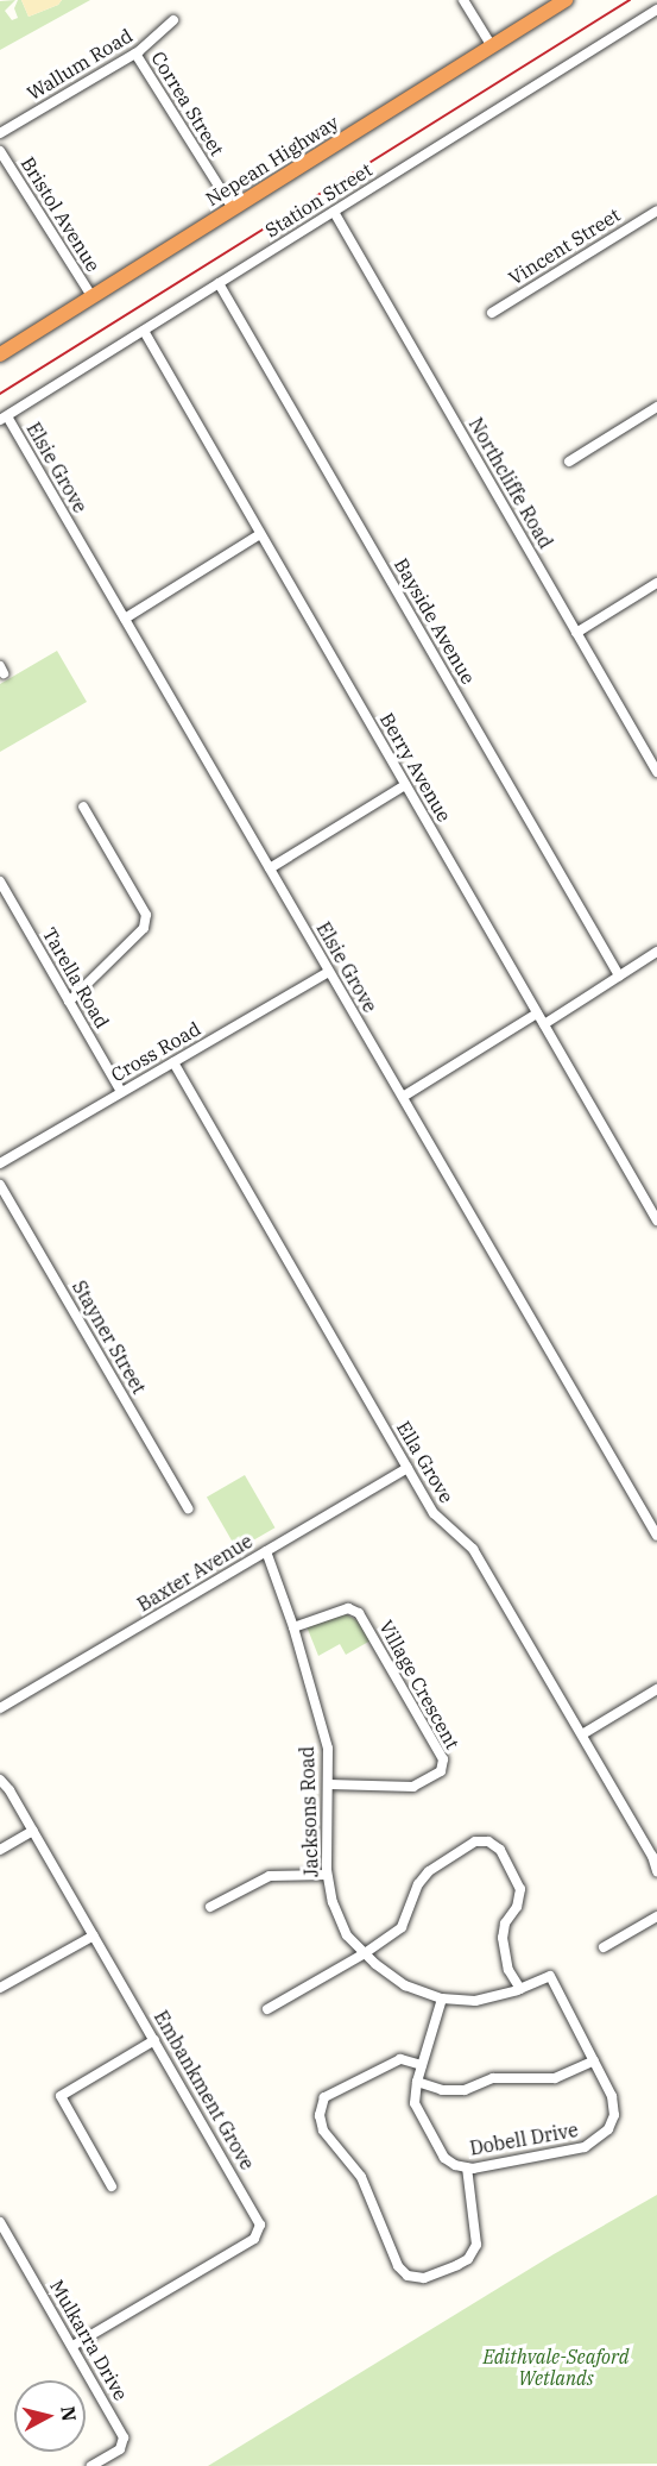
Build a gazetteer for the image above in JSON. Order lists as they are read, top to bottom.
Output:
{
  "streets": {
    "highway": ["Nepean Highway"],
    "street": [
      "Wallum Road",
      "Correa Street",
      "Station Street",
      "Bristol Avenue",
      "Vincent Street",
      "Elsie Grove",
      "Northcliffe Road",
      "Bayside Avenue",
      "Berry Avenue",
      "Tarella Road",
      "Cross Road",
      "Stayner Street",
      "Ella Grove",
      "Baxter Avenue",
      "Village Crescent",
      "Jacksons Road",
      "Embankment Grove",
      "Dobell Drive",
      "Mulkarra Drive"
    ]
  },
  "crossings": [
    ["Wallum Road", "Correa Street"],
    ["Correa Street", "Nepean Highway"],
    ["Nepean Highway", "Bristol Avenue"],
    ["Station Street", "Elsie Grove"],
    ["Station Street", "Northcliffe Road"],
    ["Station Street", "Bayside Avenue"],
    ["Station Street", "Berry Avenue"],
    ["Elsie Grove", "Cross Road"],
    ["Tarella Road", "Cross Road"],
    ["Cross Road", "Ella Grove"],
    ["Ella Grove", "Baxter Avenue"],
    ["Baxter Avenue", "Jacksons Road"],
    ["Village Crescent", "Jacksons Road"],
    ["Jacksons Road", "Dobell Drive"],
    ["Embankment Grove", "Mulkarra Drive"]
  ],
  "parks": ["Edithvale-Seaford Wetlands"],
  "north": "right"
}
